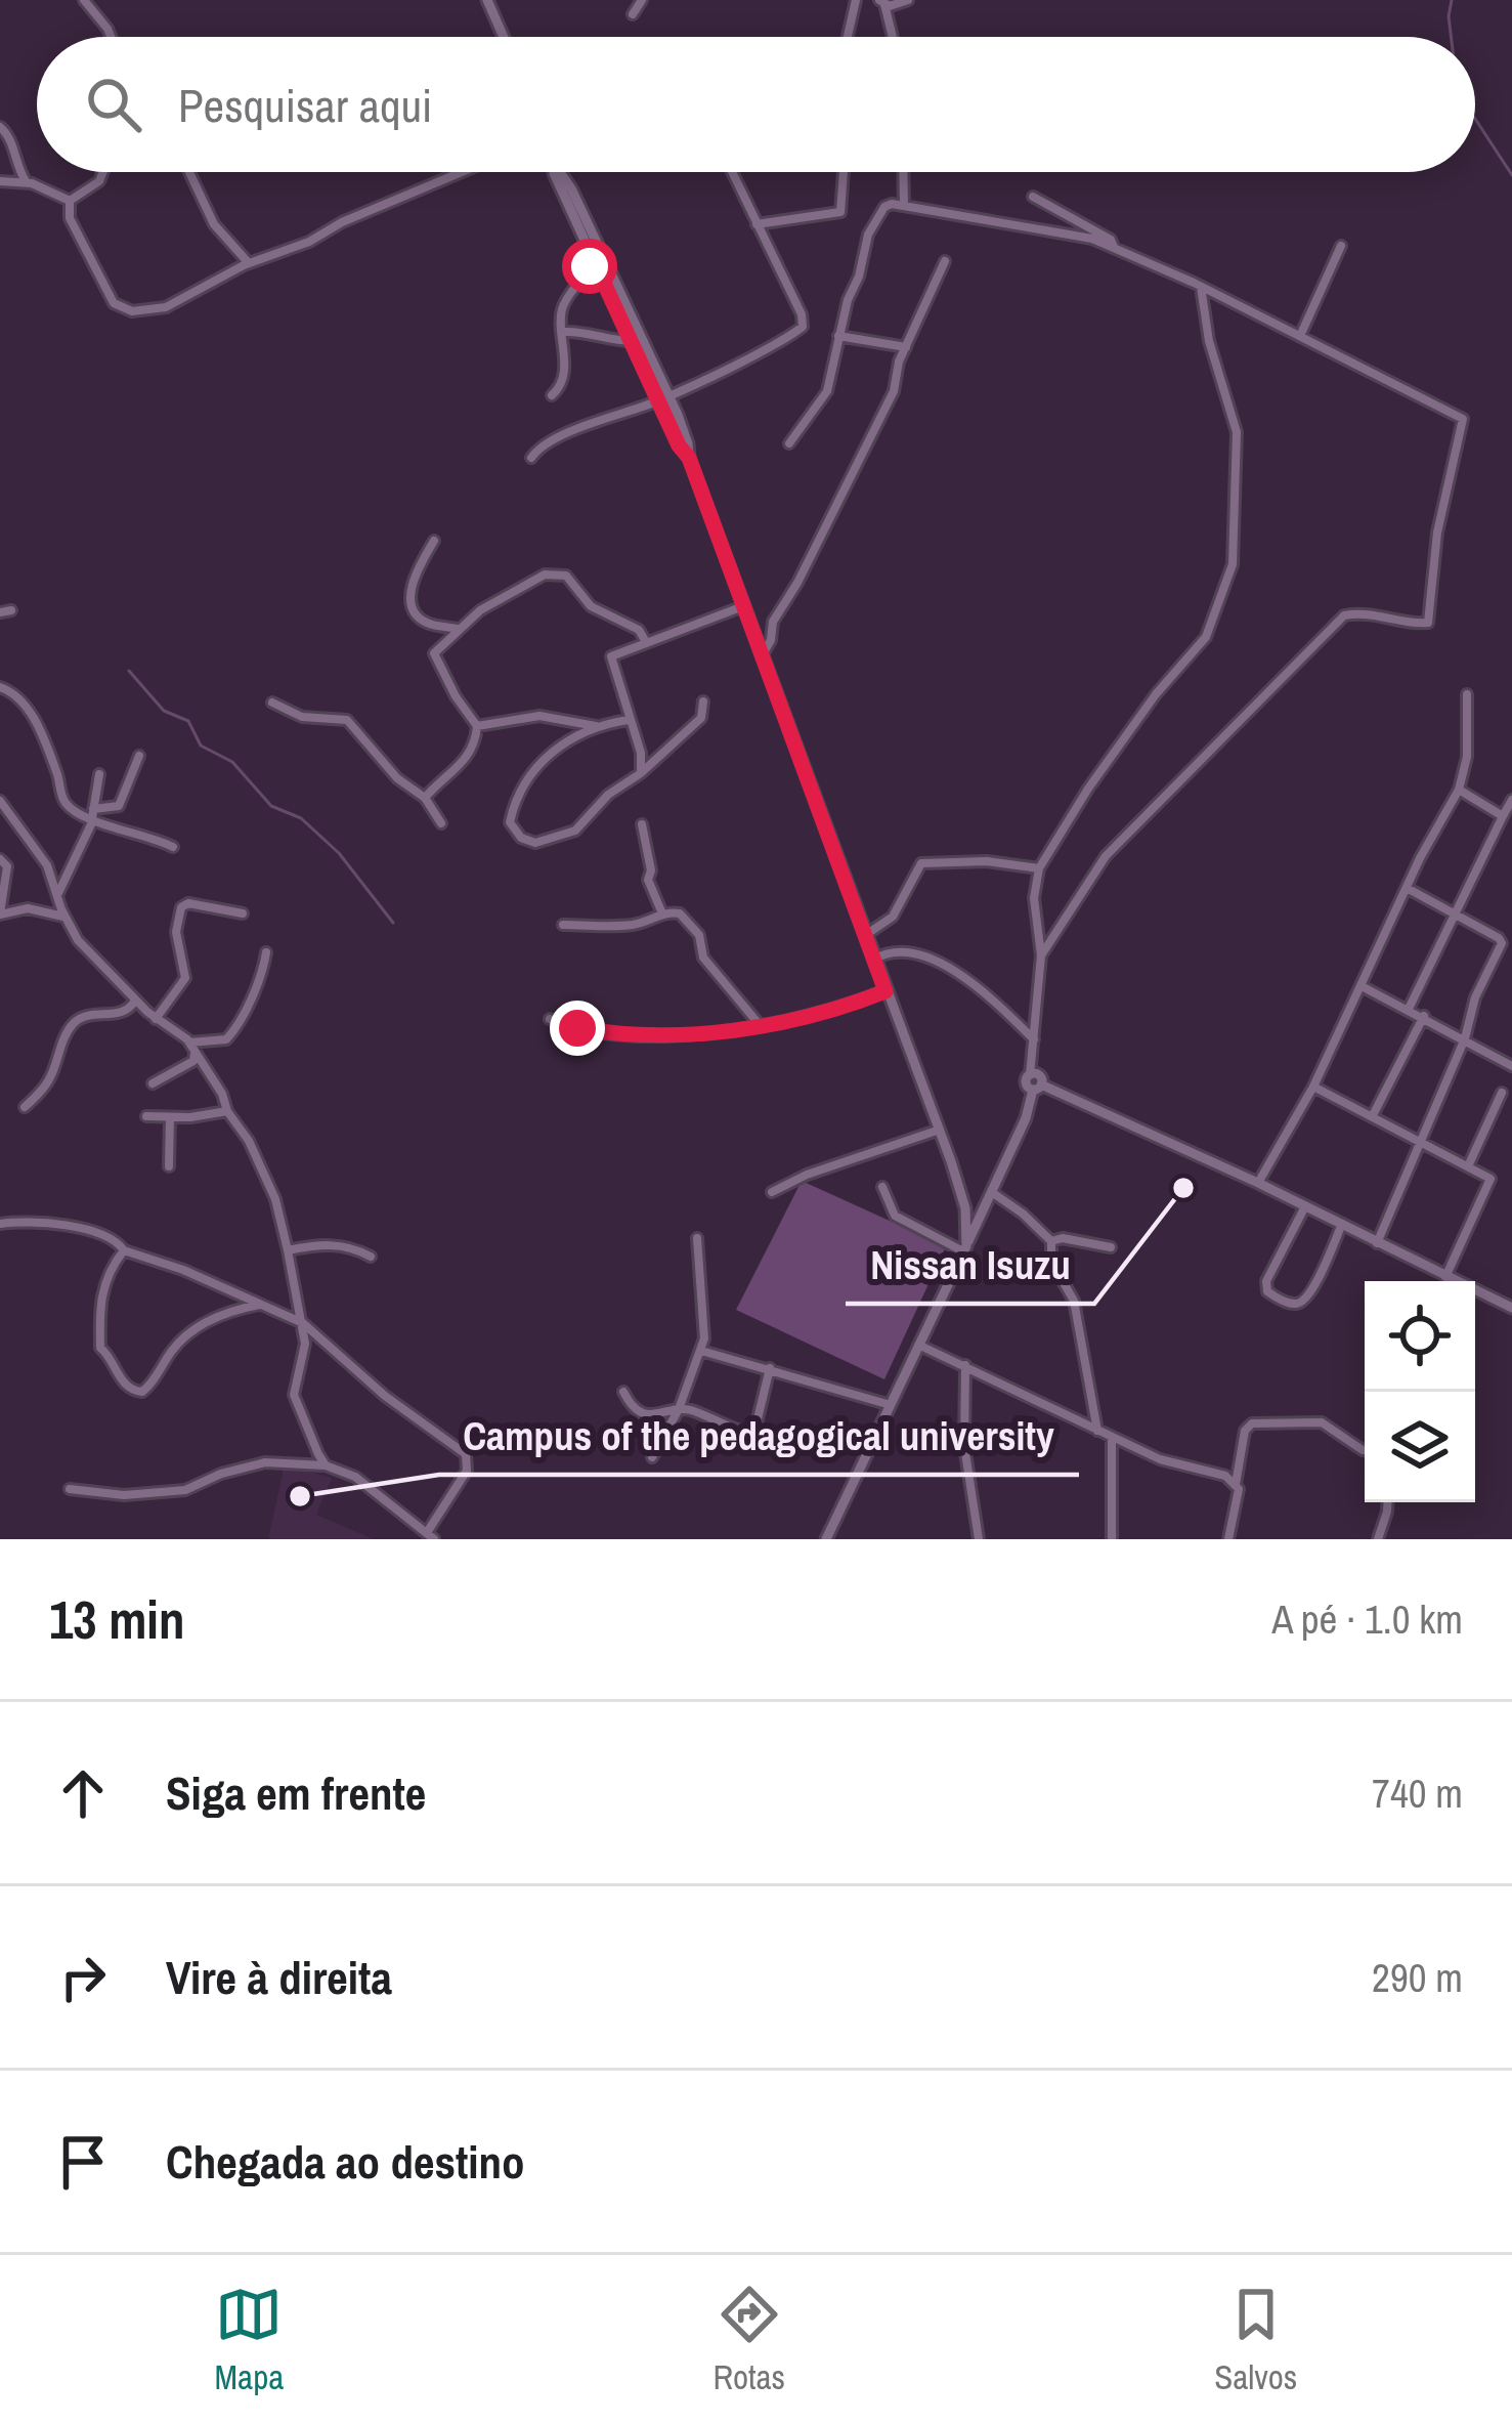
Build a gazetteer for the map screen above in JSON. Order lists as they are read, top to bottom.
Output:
{
  "places": ["Nissan Isuzu", "Campus of the pedagogical university"],
  "page": {
    "search": "Pesquisar aqui",
    "heading": ["13 min", "A pé · 1.0 km"],
    "list": [
      ["Siga em frente", "740 m"],
      ["Vire à direita", "290 m"],
      "Chegada ao destino"
    ],
    "nav": ["Mapa", "Rotas", "Salvos"]
  }
}
